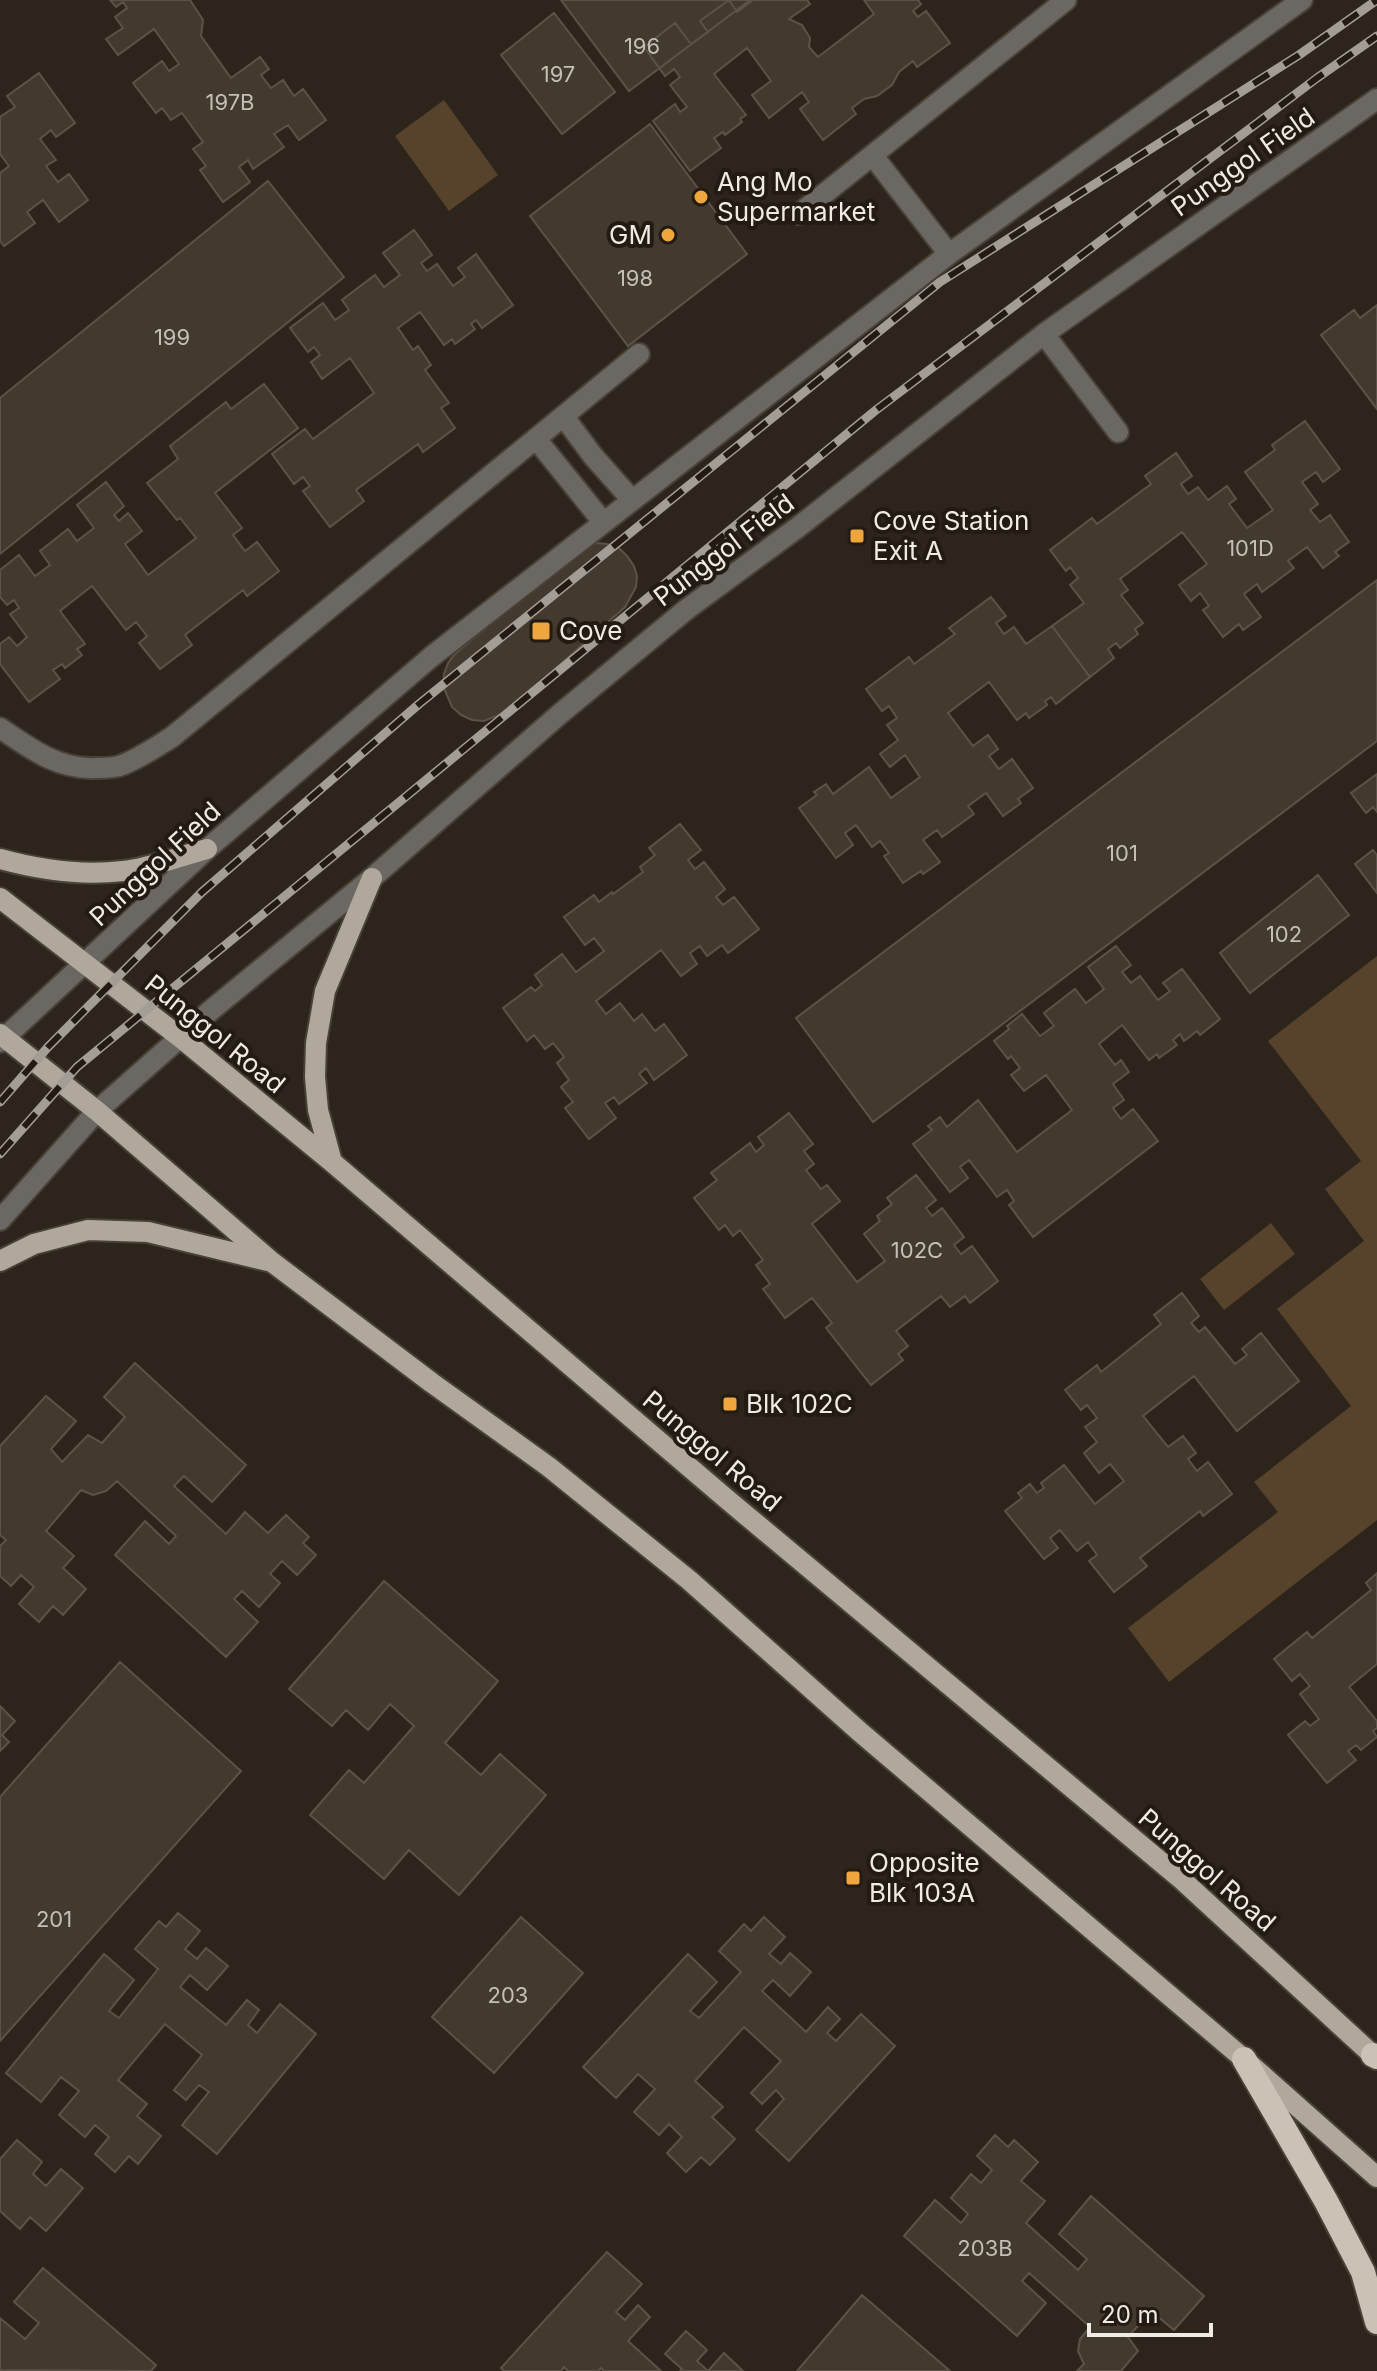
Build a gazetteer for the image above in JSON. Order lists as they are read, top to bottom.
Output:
{
  "streets": {
    "main road": ["Punggol Road"],
    "street": ["Punggol Field"]
  },
  "crossings": [
    ["Punggol Field", "Punggol Road"]
  ],
  "places": {
    "other": ["Ang Mo Supermarket", "GM"],
    "transit": [
      "Cove Station Exit A",
      "Cove",
      "Blk 102C",
      "Opposite Blk 103A"
    ]
  },
  "house_numbers": [
    "196",
    "197",
    "197B",
    "198",
    "199",
    "101D",
    "101",
    "102",
    "102C",
    "201",
    "203",
    "203B"
  ],
  "scale_bar": "20 m"
}
